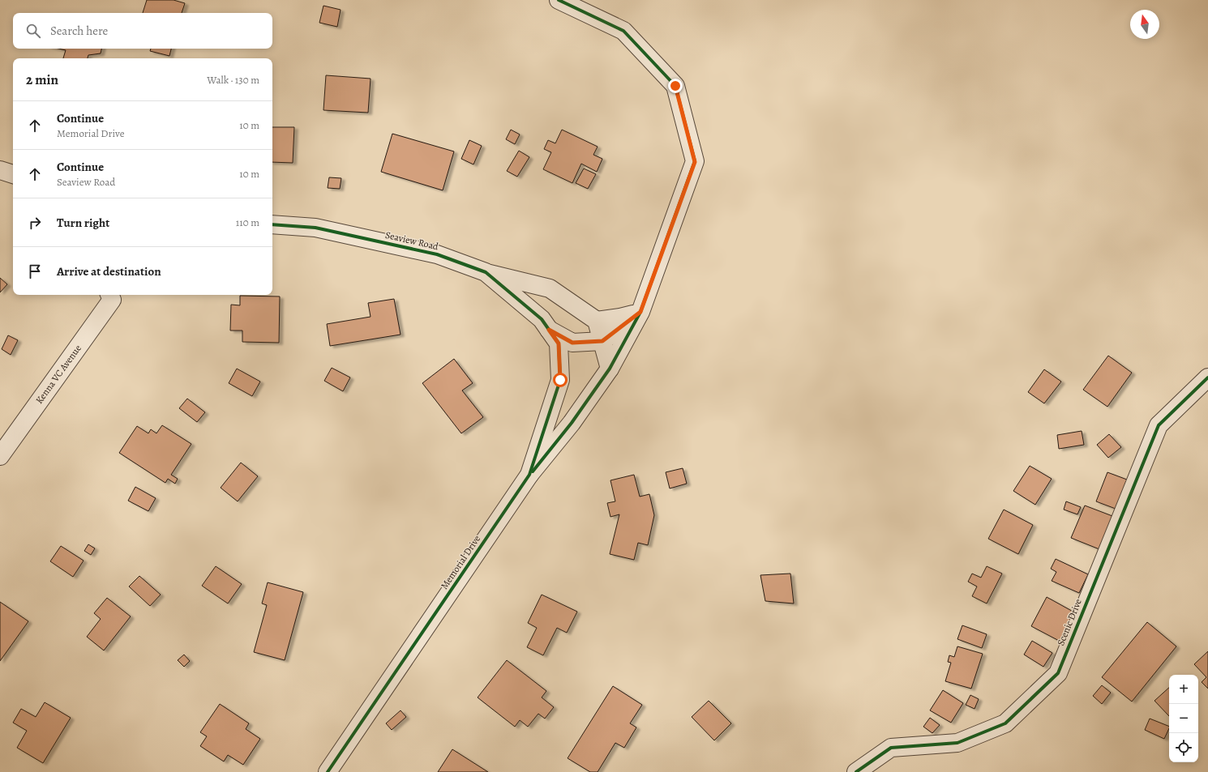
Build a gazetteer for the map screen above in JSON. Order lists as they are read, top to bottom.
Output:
{
  "streets": {
    "street": [
      "Seaview Road",
      "Kenna VC Avenue",
      "Memorial Drive",
      "Scenic Drive"
    ]
  },
  "crossings": [
    ["Seaview Road", "Memorial Drive"]
  ],
  "north": "top",
  "page": {
    "search": "Search here",
    "heading": ["2 min", "Walk · 130 m"],
    "list": [
      ["Continue", "Memorial Drive", "10 m"],
      ["Continue", "Seaview Road", "10 m"],
      ["Turn right", "110 m"],
      "Arrive at destination"
    ],
    "map_buttons": ["+", "−"]
  }
}
